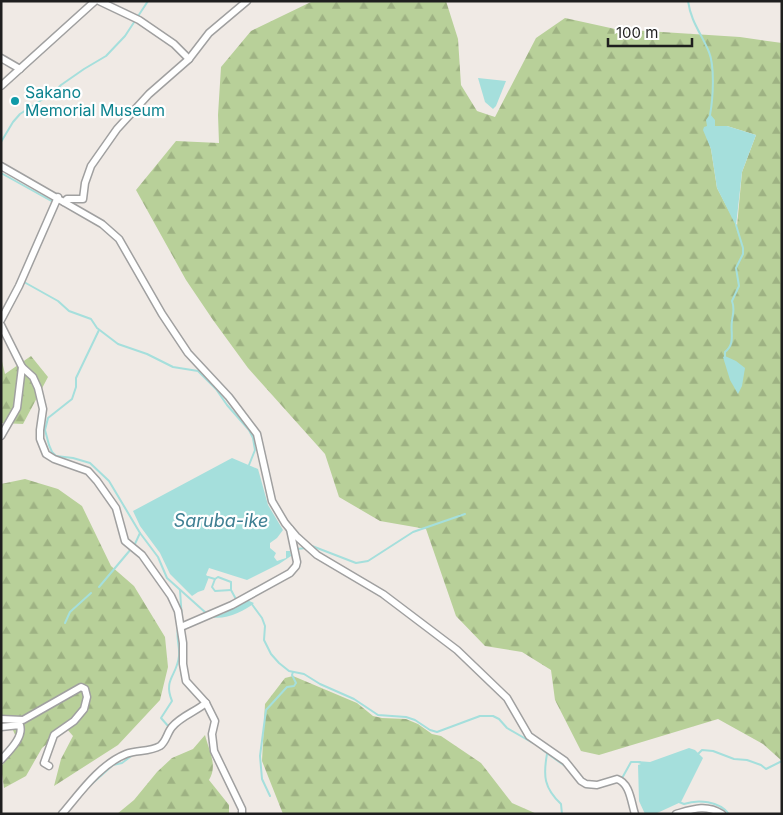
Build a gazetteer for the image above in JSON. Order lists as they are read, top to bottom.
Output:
{
  "water": ["Saruba-ike"],
  "places": ["Sakano Memorial Museum"],
  "scale_bar": "100 m"
}
